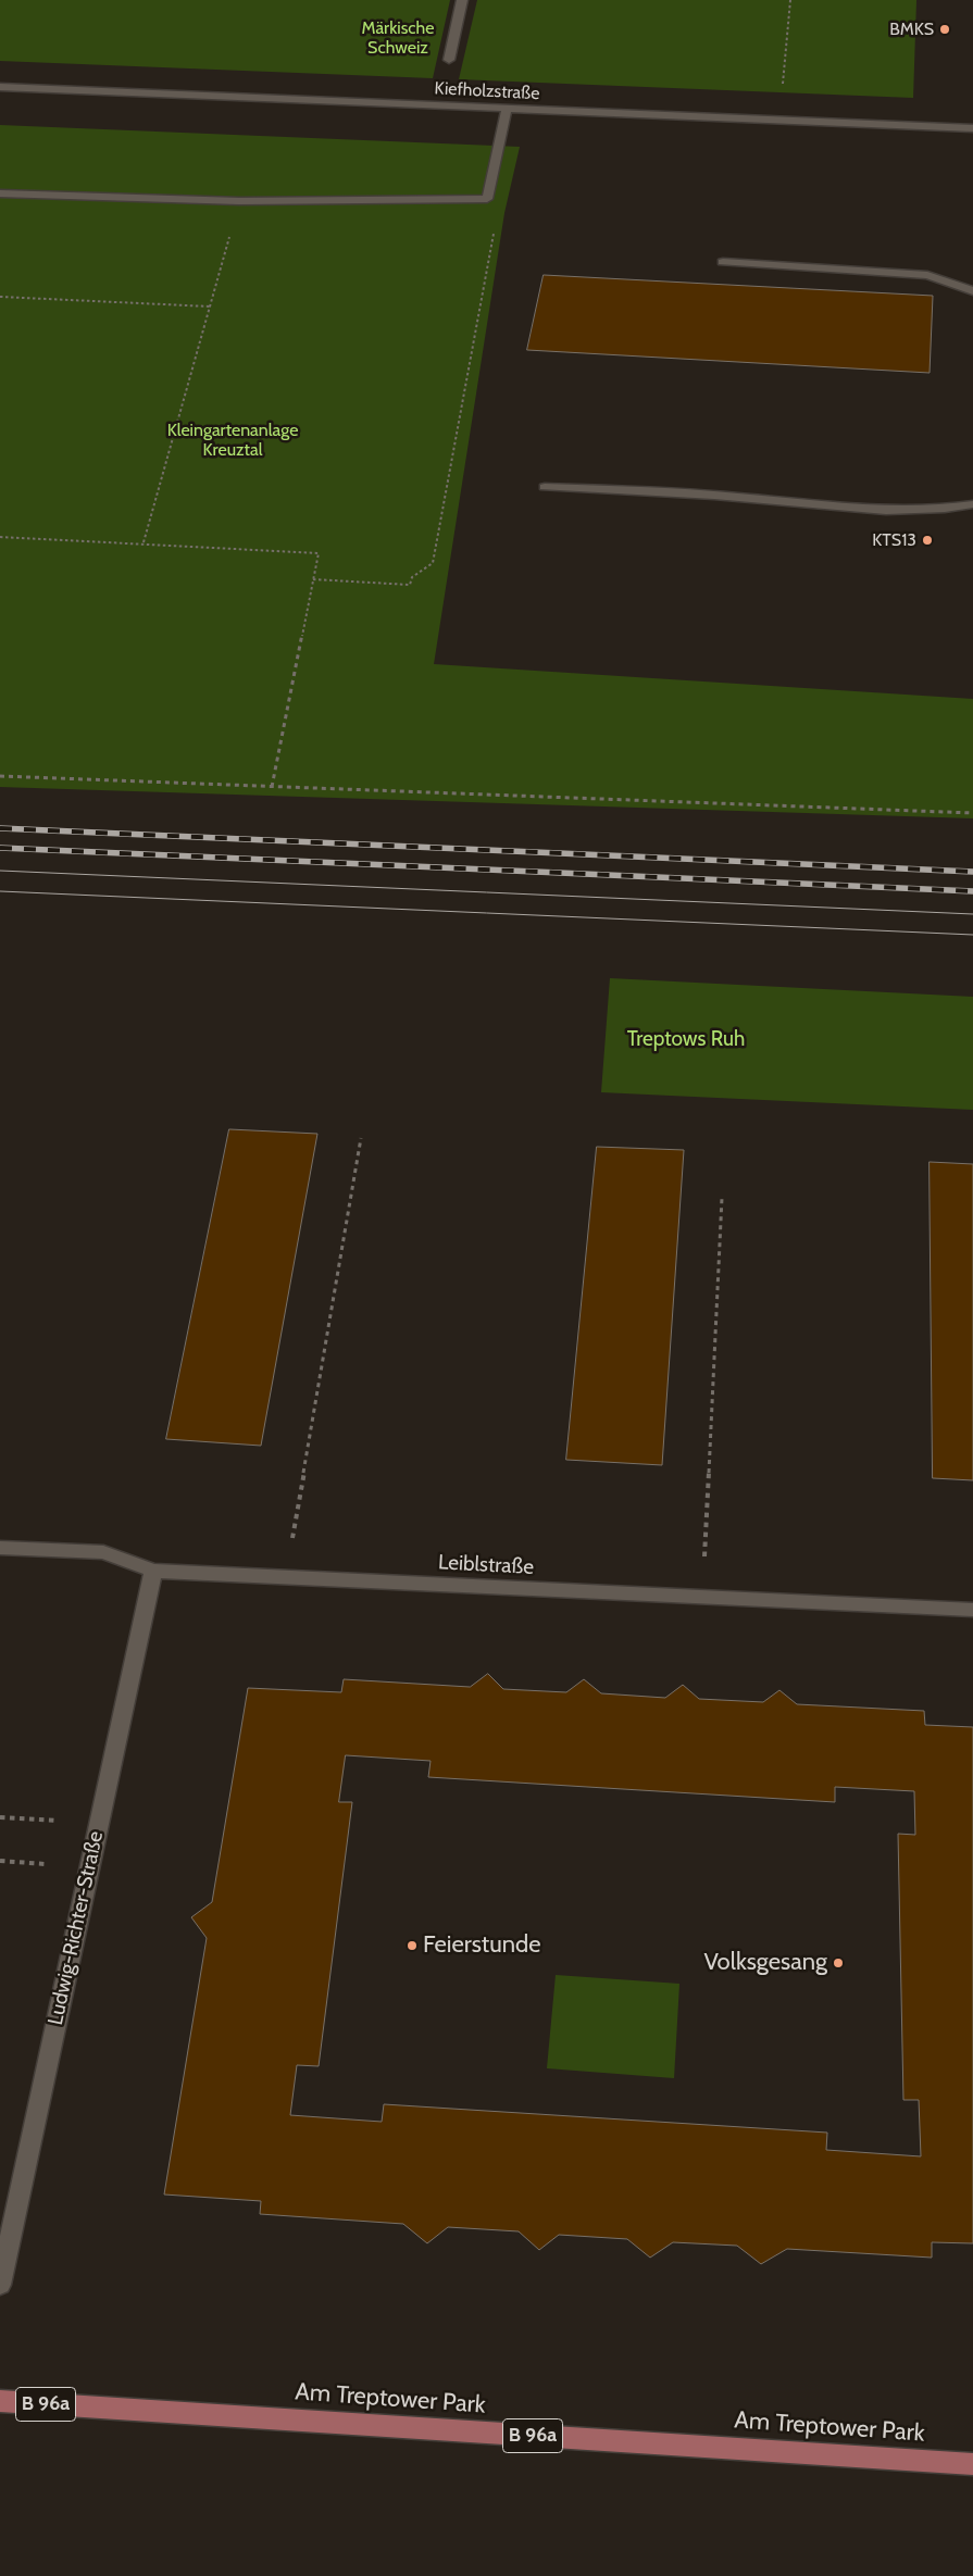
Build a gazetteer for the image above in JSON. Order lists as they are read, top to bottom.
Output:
{
  "streets": {
    "main road": ["Am Treptower Park", "B 96a"],
    "street": ["Kiefholzstraße", "Leiblstraße", "Ludwig-Richter-Straße"]
  },
  "crossings": [
    ["Leiblstraße", "Ludwig-Richter-Straße"]
  ],
  "parks": ["Märkische Schweiz", "Kleingartenanlage Kreuztal", "Treptows Ruh"],
  "places": [
    "BMKS",
    "KTS13",
    "Feierstunde",
    "Volksgesang"
  ]
}
